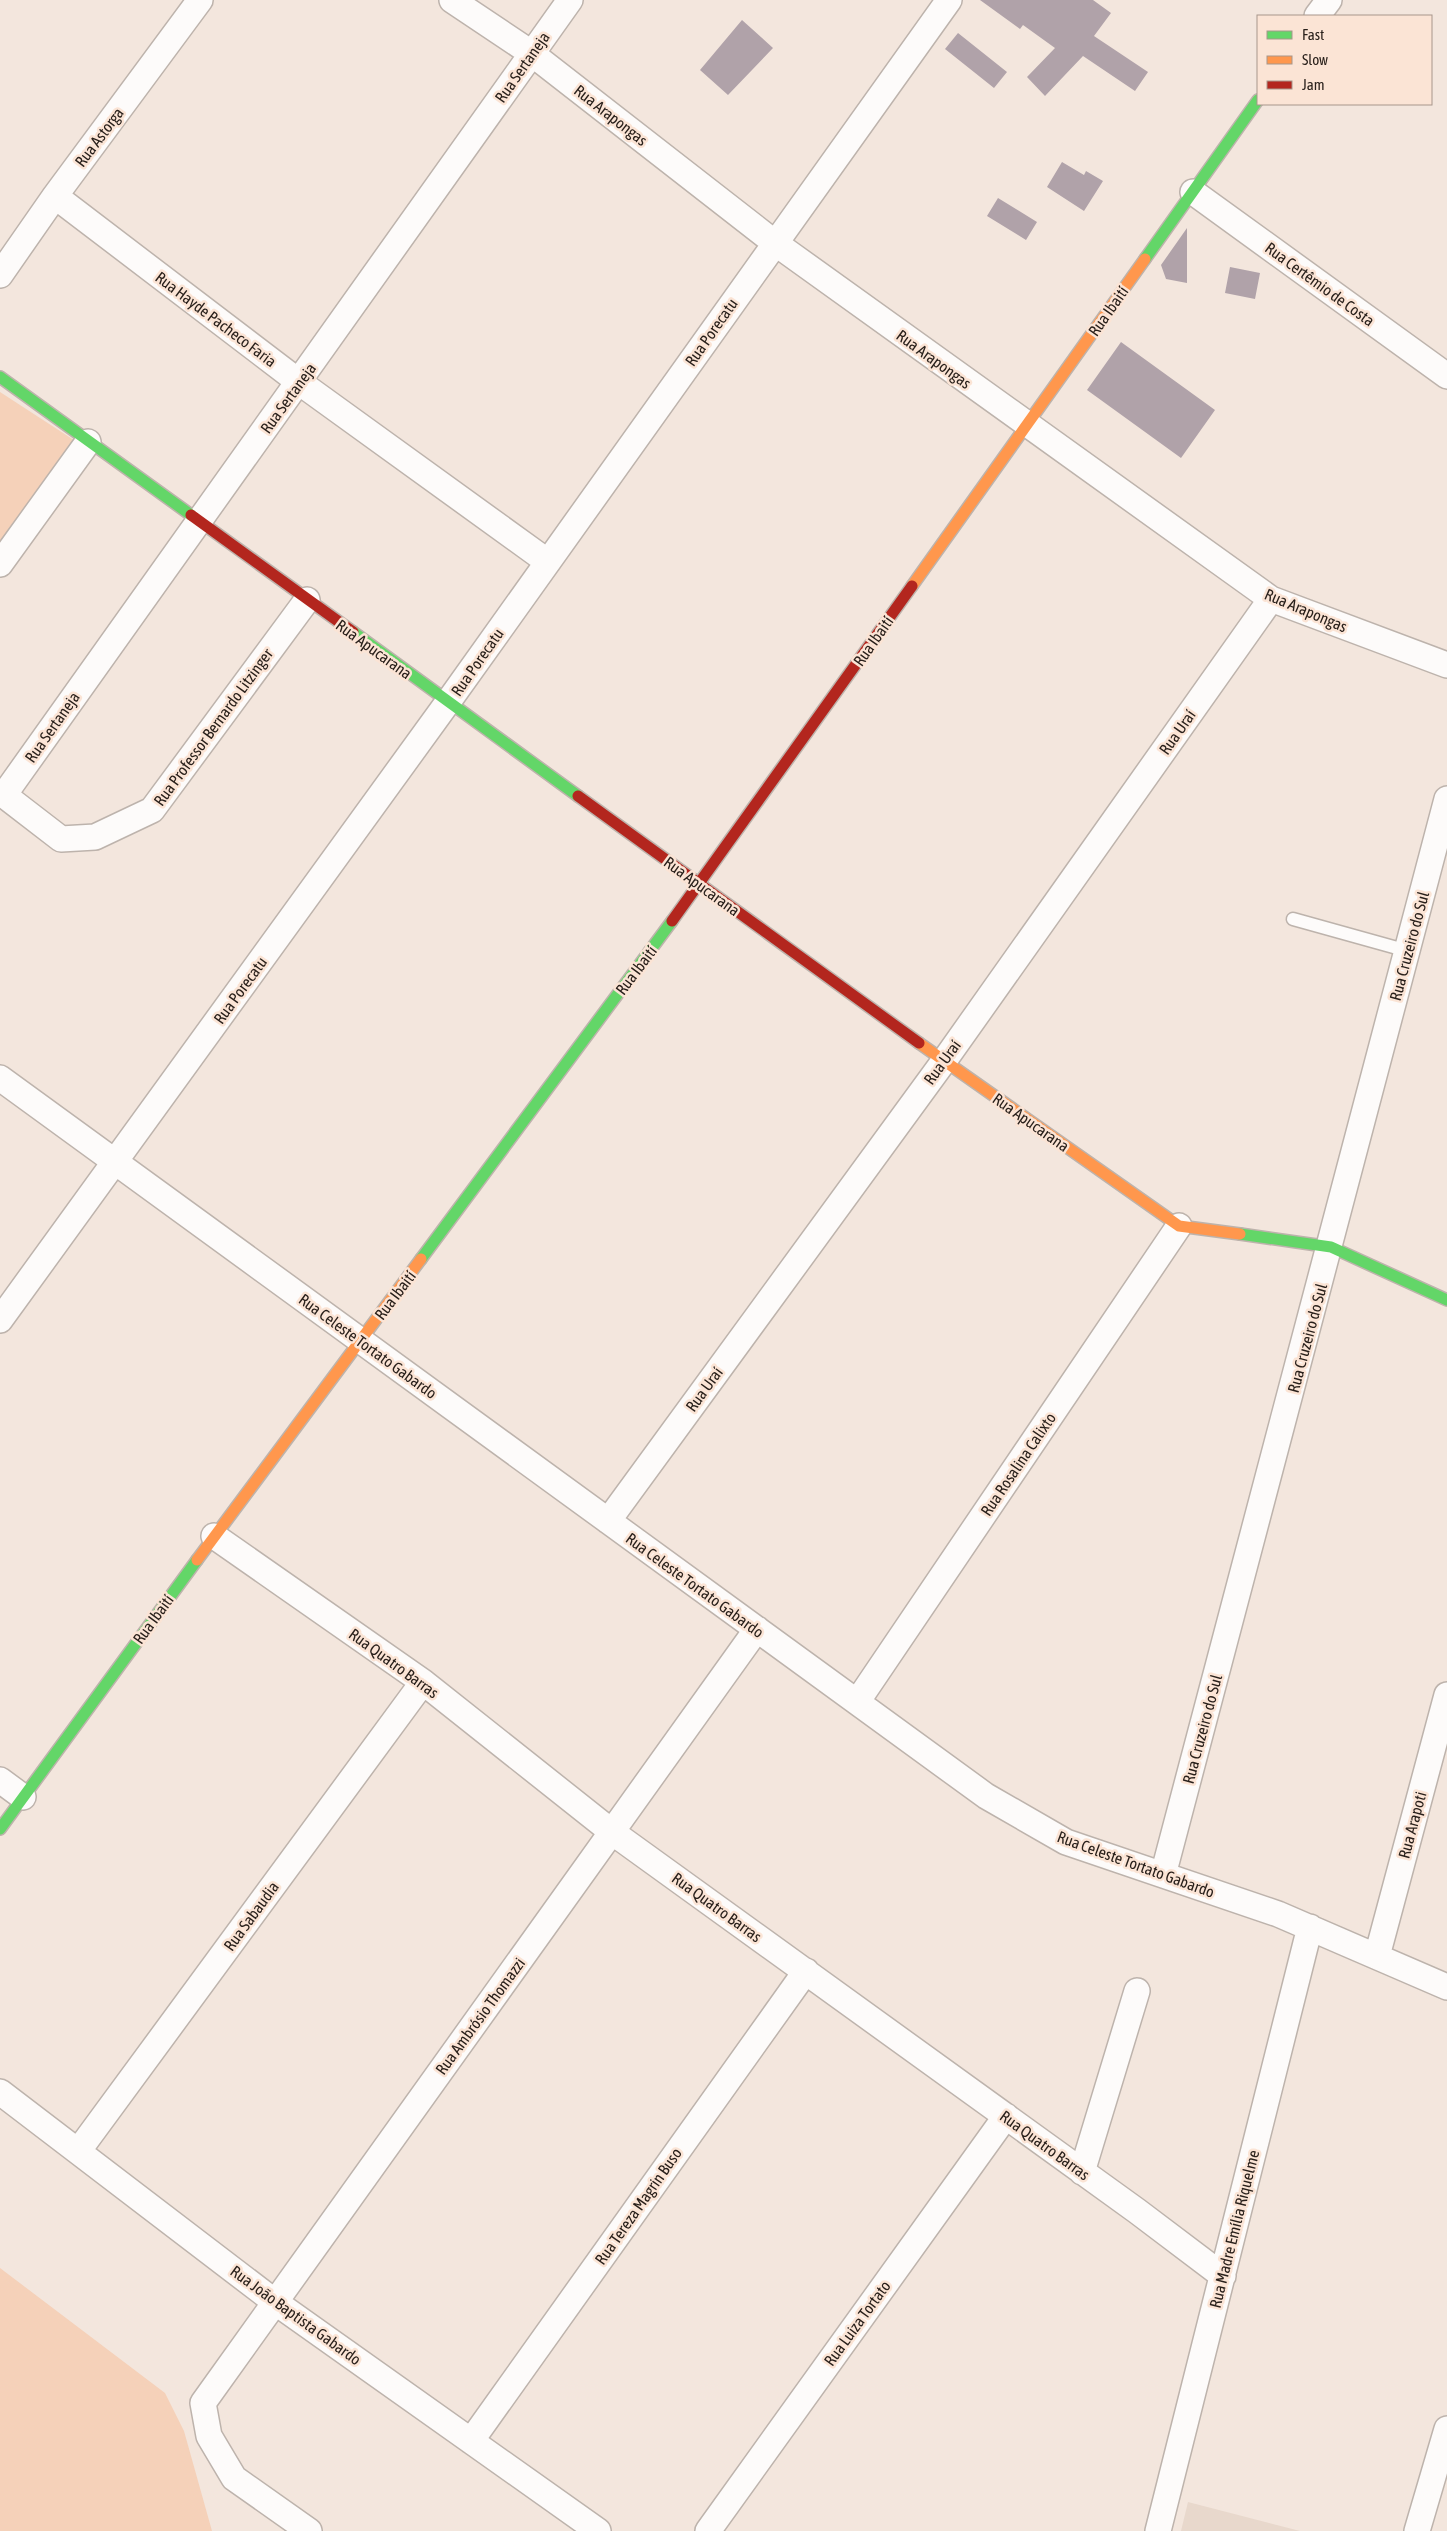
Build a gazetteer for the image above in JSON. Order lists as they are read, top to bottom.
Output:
{
  "streets": {
    "street": [
      "Rua Sertaneja",
      "Rua Arapongas",
      "Rua Astorga",
      "Rua Certêmio de Costa",
      "Rua Ibaití",
      "Rua Hayde Pacheco Faria",
      "Rua Porecatu",
      "Rua Apucarana",
      "Rua Professor Bernardo Litzinger",
      "Rua Uraí",
      "Rua Cruzeiro do Sul",
      "Rua Celeste Tortato Gabardo",
      "Rua Rosalina Calixto",
      "Rua Quatro Barras",
      "Rua Arapoti",
      "Rua Sabaudia",
      "Rua Ambrósio Thomazzi",
      "Rua Tereza Magrin Buso",
      "Rua Madre Emília Riquelme",
      "Rua João Baptista Gabardo",
      "Rua Luiza Tortato"
    ]
  },
  "crossings": [
    ["Rua Sertaneja", "Rua Arapongas"],
    ["Rua Sertaneja", "Rua Hayde Pacheco Faria"],
    ["Rua Sertaneja", "Rua Apucarana"],
    ["Rua Sertaneja", "Rua Professor Bernardo Litzinger"],
    ["Rua Arapongas", "Rua Ibaití"],
    ["Rua Arapongas", "Rua Porecatu"],
    ["Rua Arapongas", "Rua Uraí"],
    ["Rua Astorga", "Rua Hayde Pacheco Faria"],
    ["Rua Certêmio de Costa", "Rua Ibaití"],
    ["Rua Ibaití", "Rua Apucarana"],
    ["Rua Ibaití", "Rua Celeste Tortato Gabardo"],
    ["Rua Ibaití", "Rua Quatro Barras"],
    ["Rua Hayde Pacheco Faria", "Rua Porecatu"],
    ["Rua Porecatu", "Rua Apucarana"],
    ["Rua Porecatu", "Rua Celeste Tortato Gabardo"],
    ["Rua Apucarana", "Rua Professor Bernardo Litzinger"],
    ["Rua Apucarana", "Rua Uraí"],
    ["Rua Apucarana", "Rua Cruzeiro do Sul"],
    ["Rua Apucarana", "Rua Rosalina Calixto"],
    ["Rua Uraí", "Rua Celeste Tortato Gabardo"],
    ["Rua Cruzeiro do Sul", "Rua Celeste Tortato Gabardo"],
    ["Rua Celeste Tortato Gabardo", "Rua Rosalina Calixto"],
    ["Rua Celeste Tortato Gabardo", "Rua Arapoti"],
    ["Rua Celeste Tortato Gabardo", "Rua Ambrósio Thomazzi"],
    ["Rua Celeste Tortato Gabardo", "Rua Madre Emília Riquelme"],
    ["Rua Quatro Barras", "Rua Sabaudia"],
    ["Rua Quatro Barras", "Rua Ambrósio Thomazzi"],
    ["Rua Quatro Barras", "Rua Tereza Magrin Buso"],
    ["Rua Quatro Barras", "Rua Madre Emília Riquelme"],
    ["Rua Quatro Barras", "Rua Luiza Tortato"],
    ["Rua Sabaudia", "Rua João Baptista Gabardo"],
    ["Rua Ambrósio Thomazzi", "Rua João Baptista Gabardo"],
    ["Rua Tereza Magrin Buso", "Rua João Baptista Gabardo"]
  ],
  "legend": ["Fast", "Slow", "Jam"]
}
